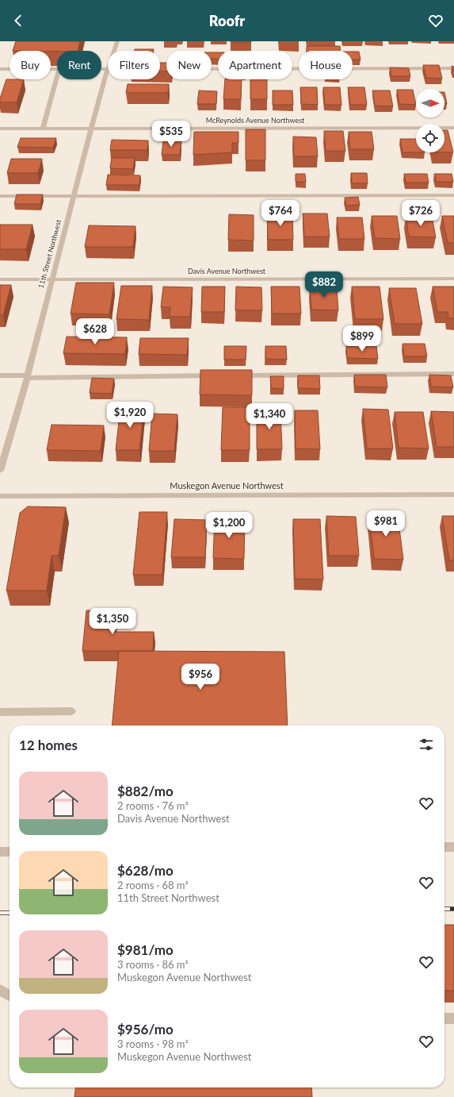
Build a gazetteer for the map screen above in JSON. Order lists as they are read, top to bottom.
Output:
{
  "streets": {
    "street": [
      "McReynolds Avenue Northwest",
      "11th Street Northwest",
      "Davis Avenue Northwest",
      "Muskegon Avenue Northwest"
    ]
  },
  "crossings": [
    ["McReynolds Avenue Northwest", "11th Street Northwest"],
    ["11th Street Northwest", "Davis Avenue Northwest"]
  ],
  "north": "right",
  "page": {
    "header": "Roofr",
    "chip": [
      "Buy",
      "Rent",
      "Filters",
      "New",
      "Apartment",
      "House"
    ],
    "price": [
      "$535",
      "$764",
      "$726",
      "$882",
      "$628",
      "$899",
      "$1,920",
      "$1,340",
      "$981",
      "$1,200",
      "$1,350",
      "$956"
    ],
    "heading": "12 homes",
    "list": [
      {
        "name": "$882/mo",
        "note": "2 rooms · 76 m² · Davis Avenue Northwest"
      },
      {
        "name": "$628/mo",
        "note": "2 rooms · 68 m² · 11th Street Northwest"
      },
      {
        "name": "$981/mo",
        "note": "3 rooms · 86 m² · Muskegon Avenue Northwest"
      },
      {
        "name": "$956/mo",
        "note": "3 rooms · 98 m² · Muskegon Avenue Northwest"
      }
    ]
  }
}
